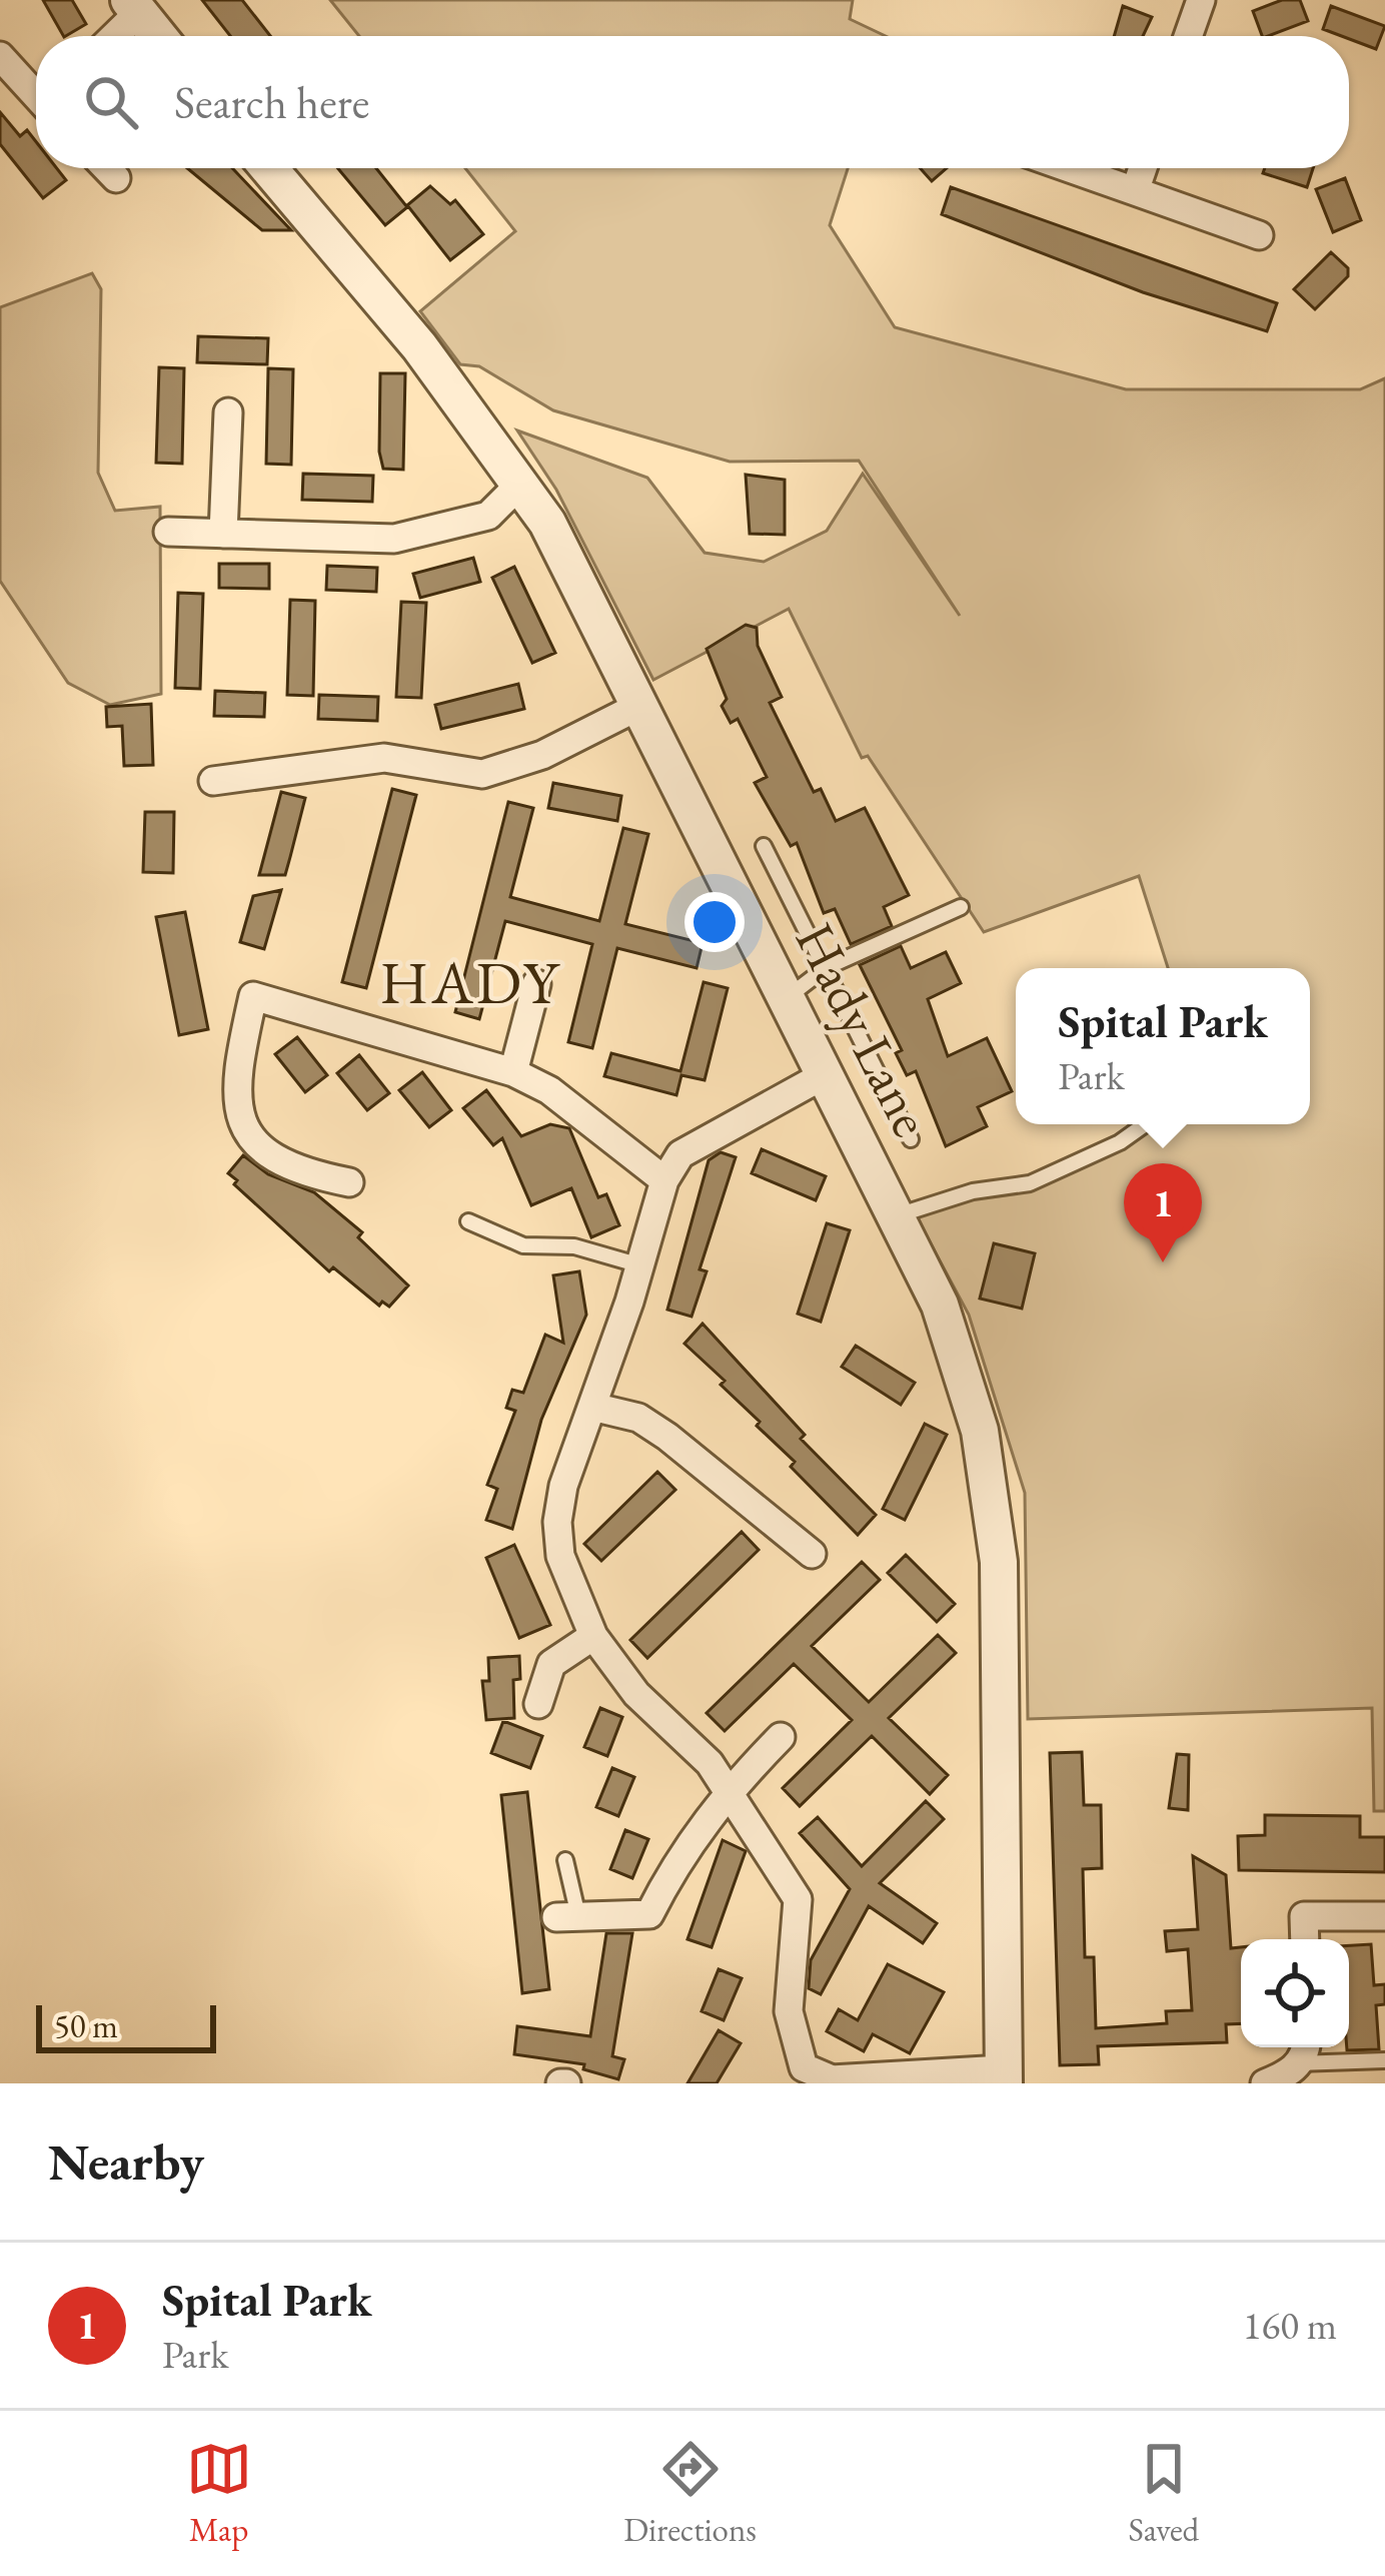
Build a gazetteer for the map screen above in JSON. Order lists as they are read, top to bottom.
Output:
{
  "streets": {
    "street": ["Hady Lane"]
  },
  "districts": ["HADY"],
  "scale_bar": "50 m",
  "page": {
    "search": "Search here",
    "popup": ["Spital Park", "Park"],
    "pins": "1",
    "scale": "50 m",
    "heading": "Nearby",
    "list": [
      {
        "mark": "1",
        "name": "Spital Park",
        "note": "Park",
        "value": "160 m"
      }
    ],
    "nav": ["Map", "Directions", "Saved"]
  }
}
